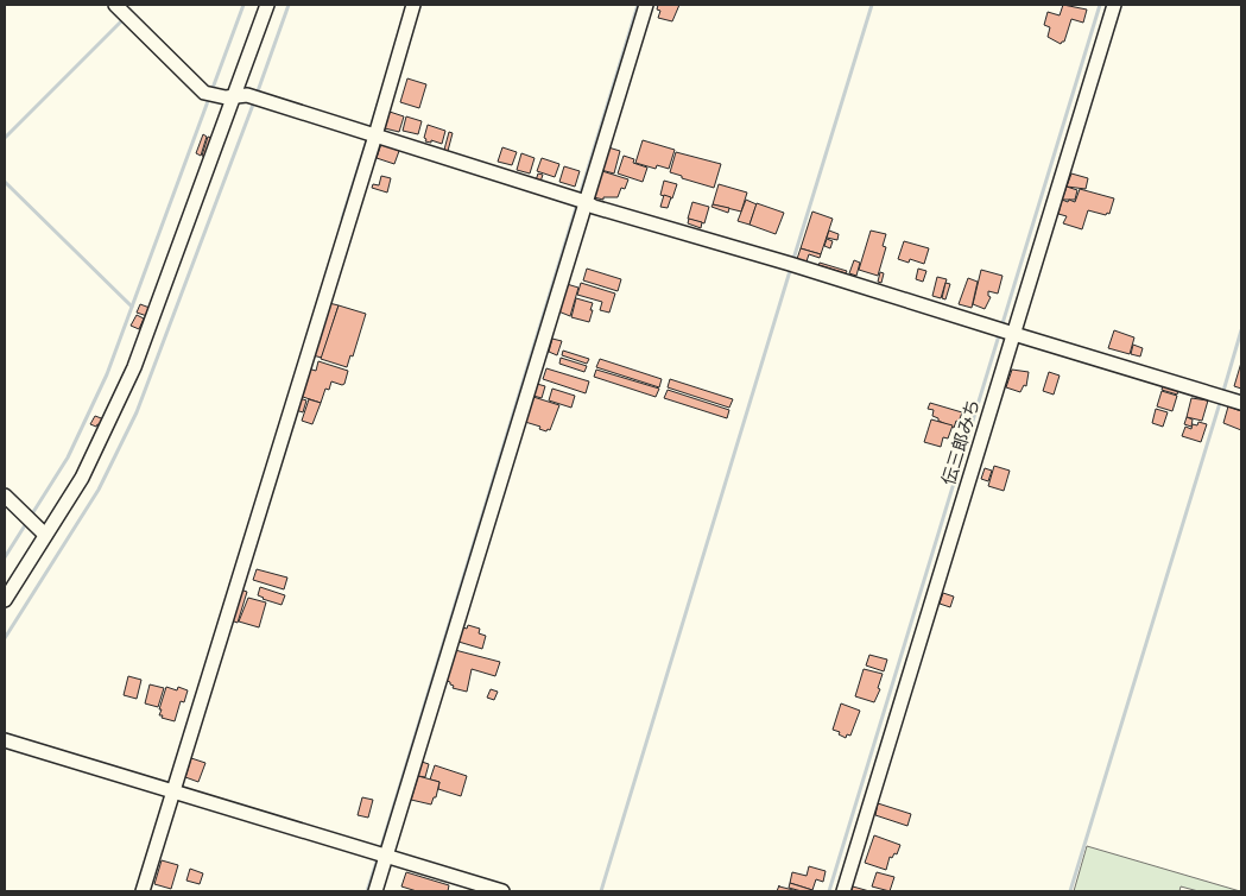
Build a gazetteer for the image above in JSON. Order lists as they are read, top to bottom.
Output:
{
  "streets": {
    "street": ["伝三郎みち"]
  }
}
